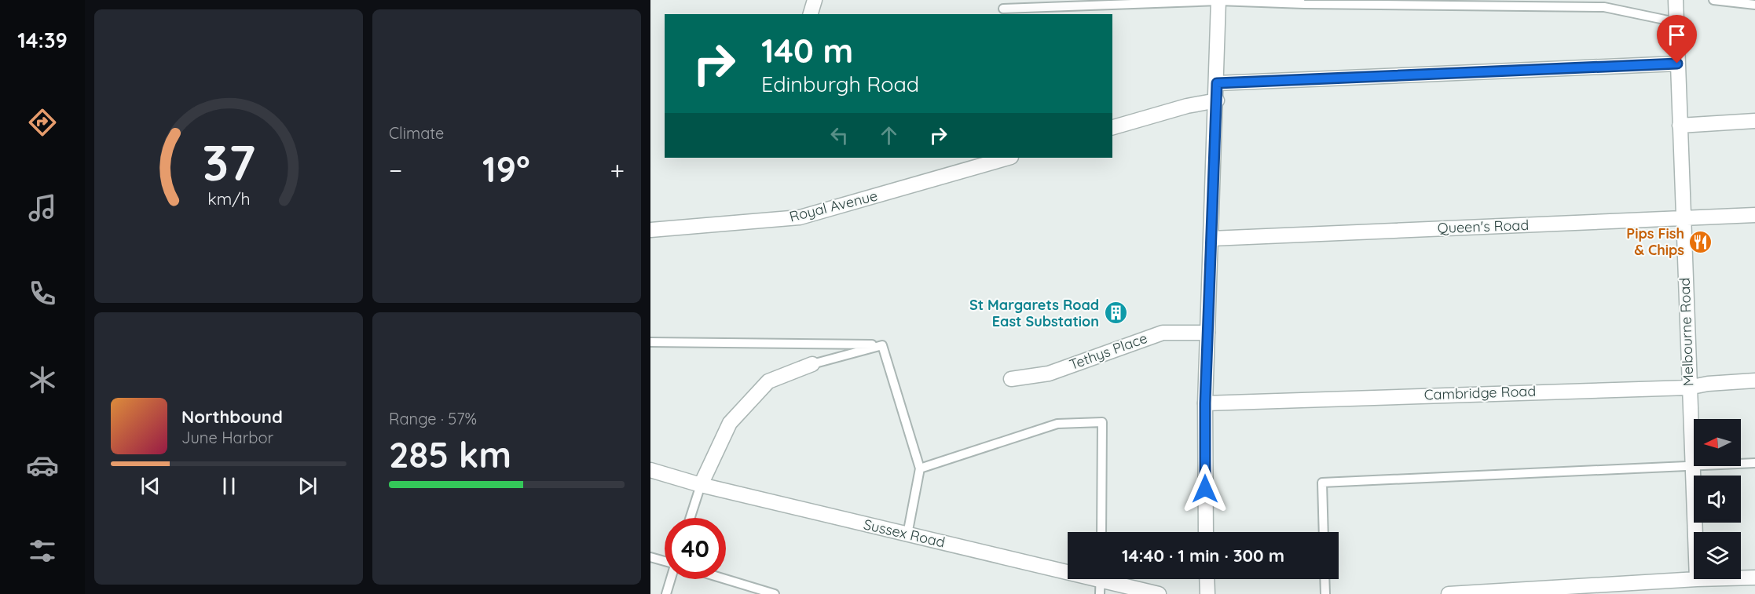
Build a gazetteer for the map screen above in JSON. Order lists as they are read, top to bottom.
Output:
{
  "streets": {
    "street": [
      "Royal Avenue",
      "Queen's Road",
      "Melbourne Road",
      "Tethys Place",
      "Cambridge Road",
      "Sussex Road"
    ]
  },
  "crossings": [
    ["Queen's Road", "Melbourne Road"],
    ["Melbourne Road", "Cambridge Road"]
  ],
  "places": {
    "restaurant": ["Pips Fish & Chips"],
    "building": ["St Margarets Road East Substation"]
  },
  "north": "left",
  "page": {
    "tabs": "14:39",
    "tile": [
      "Climate",
      ["Range · 57%", "285 km"]
    ],
    "turn": ["140 m", "Edinburgh Road"],
    "heat": ["−", "19°", "+"],
    "song": ["Northbound", "June Harbor"],
    "limit": "40",
    "trip": "14:40 · 1 min · 300 m",
    "gauge": ["37", "km/h"]
  }
}
